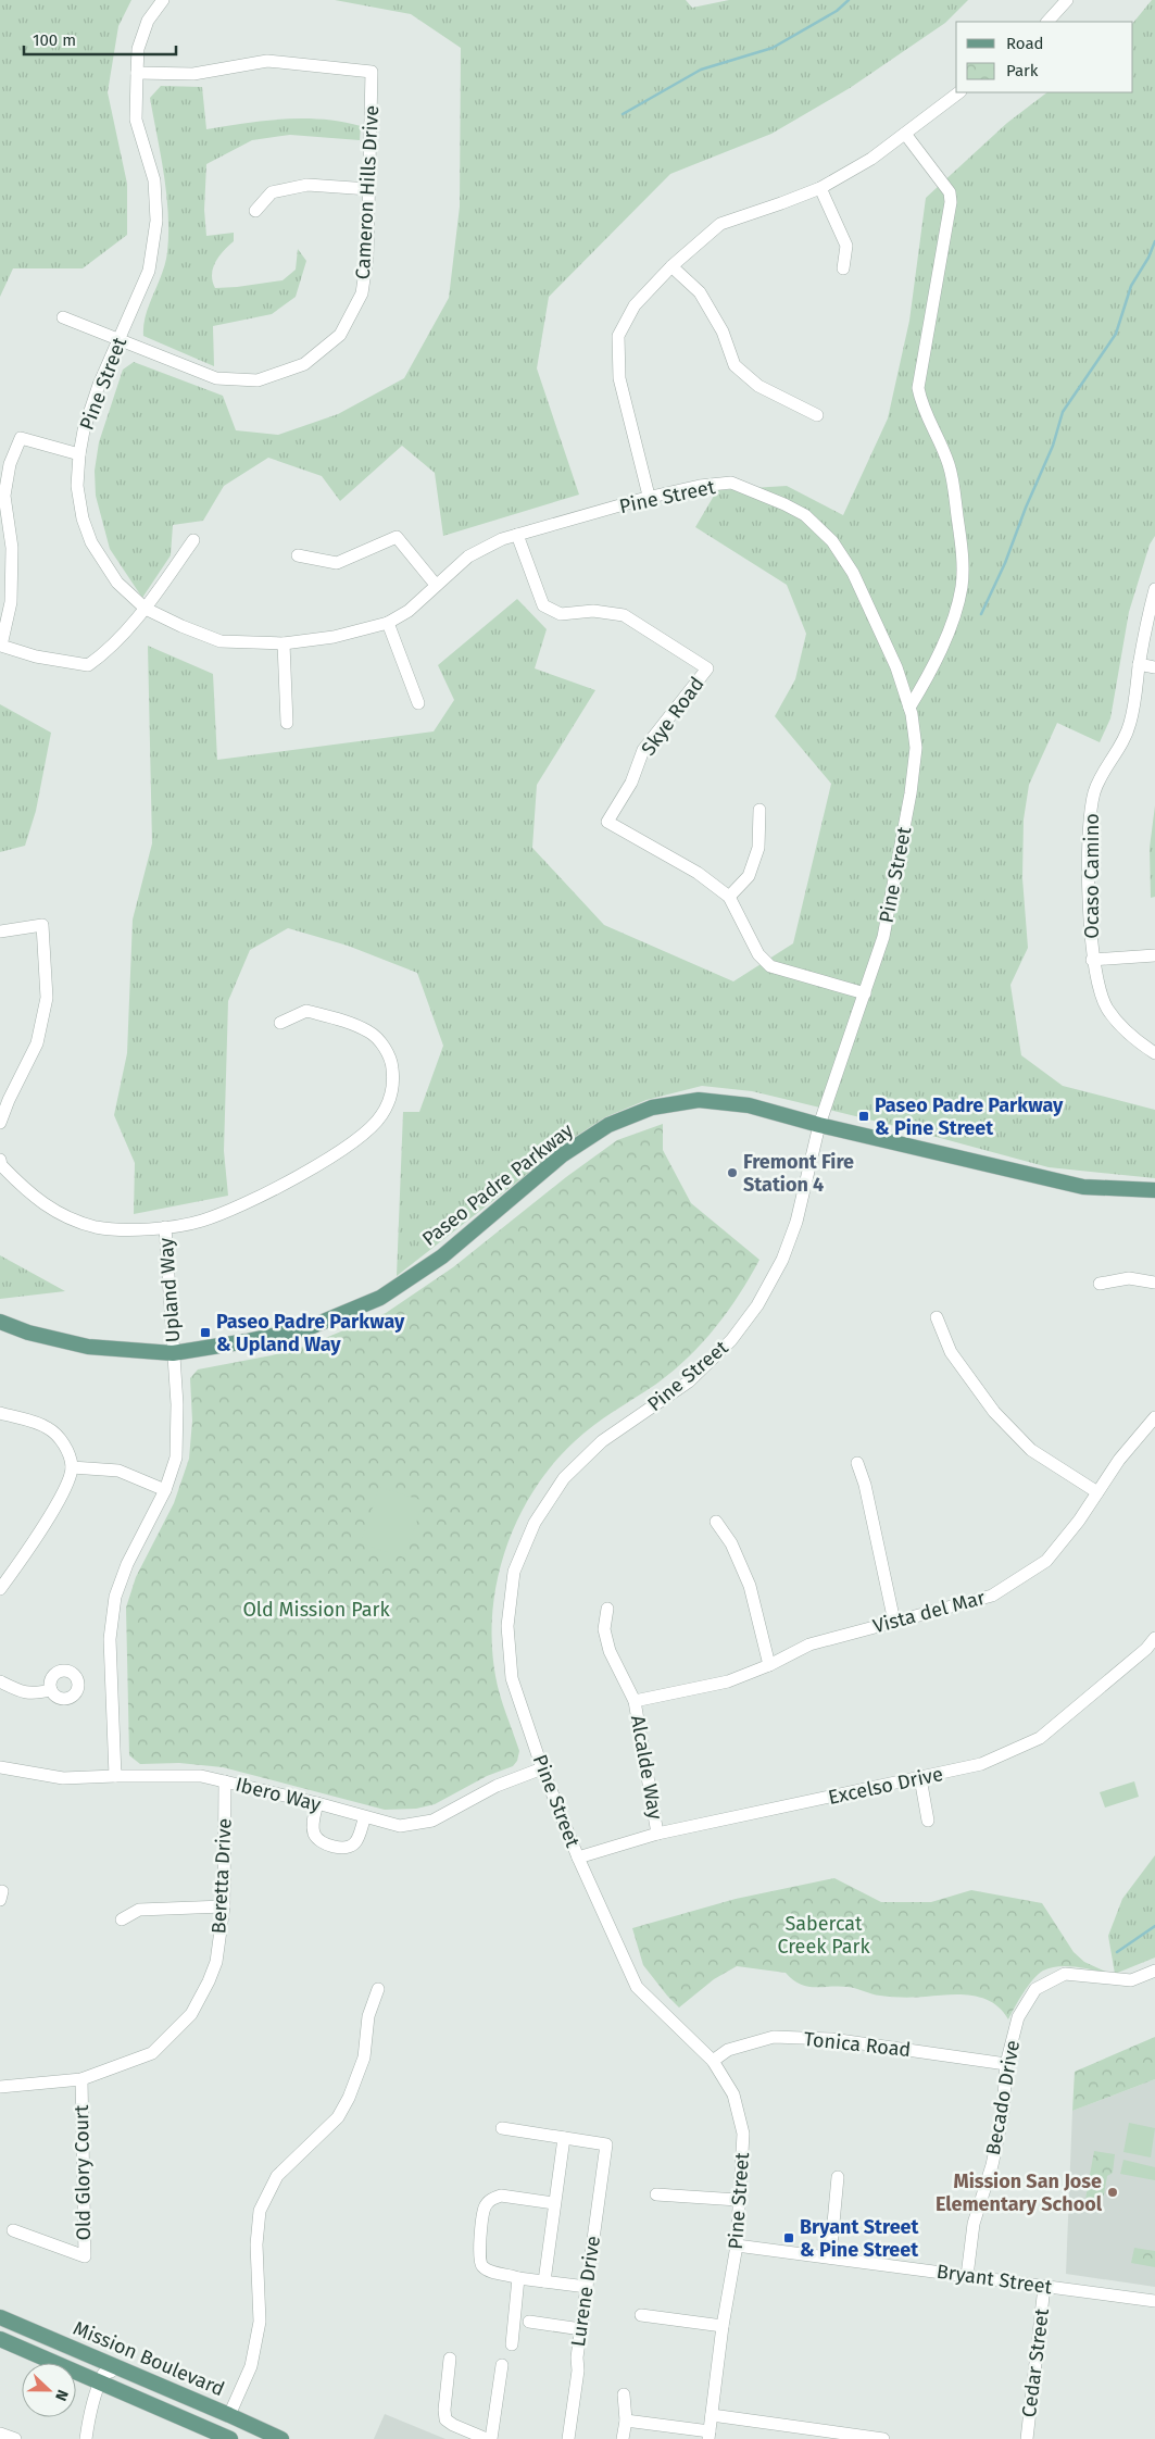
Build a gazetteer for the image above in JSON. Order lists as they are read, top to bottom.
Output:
{
  "streets": {
    "main road": ["Paseo Padre Parkway", "Mission Boulevard"],
    "street": [
      "Cameron Hills Drive",
      "Pine Street",
      "Skye Road",
      "Ocaso Camino",
      "Upland Way",
      "Vista del Mar",
      "Alcalde Way",
      "Excelso Drive",
      "Ibero Way",
      "Beretta Drive",
      "Tonica Road",
      "Becado Drive",
      "Old Glory Court",
      "Bryant Street",
      "Lurene Drive",
      "Cedar Street"
    ]
  },
  "crossings": [
    ["Cameron Hills Drive", "Pine Street"],
    ["Pine Street", "Skye Road"],
    ["Pine Street", "Paseo Padre Parkway"],
    ["Pine Street", "Excelso Drive"],
    ["Pine Street", "Ibero Way"],
    ["Pine Street", "Tonica Road"],
    ["Pine Street", "Bryant Street"],
    ["Paseo Padre Parkway", "Upland Way"],
    ["Upland Way", "Ibero Way"],
    ["Vista del Mar", "Alcalde Way"],
    ["Alcalde Way", "Excelso Drive"],
    ["Ibero Way", "Beretta Drive"],
    ["Beretta Drive", "Old Glory Court"],
    ["Tonica Road", "Becado Drive"],
    ["Becado Drive", "Bryant Street"],
    ["Bryant Street", "Cedar Street"]
  ],
  "parks": ["Old Mission Park", "Sabercat Creek Park"],
  "places": {
    "transit": ["Paseo Padre Parkway & Pine Street", "Paseo Padre Parkway & Upland Way", "Bryant Street & Pine Street"],
    "other": ["Fremont Fire Station 4", "Mission San Jose Elementary School"]
  },
  "legend": ["Road", "Park"],
  "scale_bar": "100 m",
  "north": "right"
}
